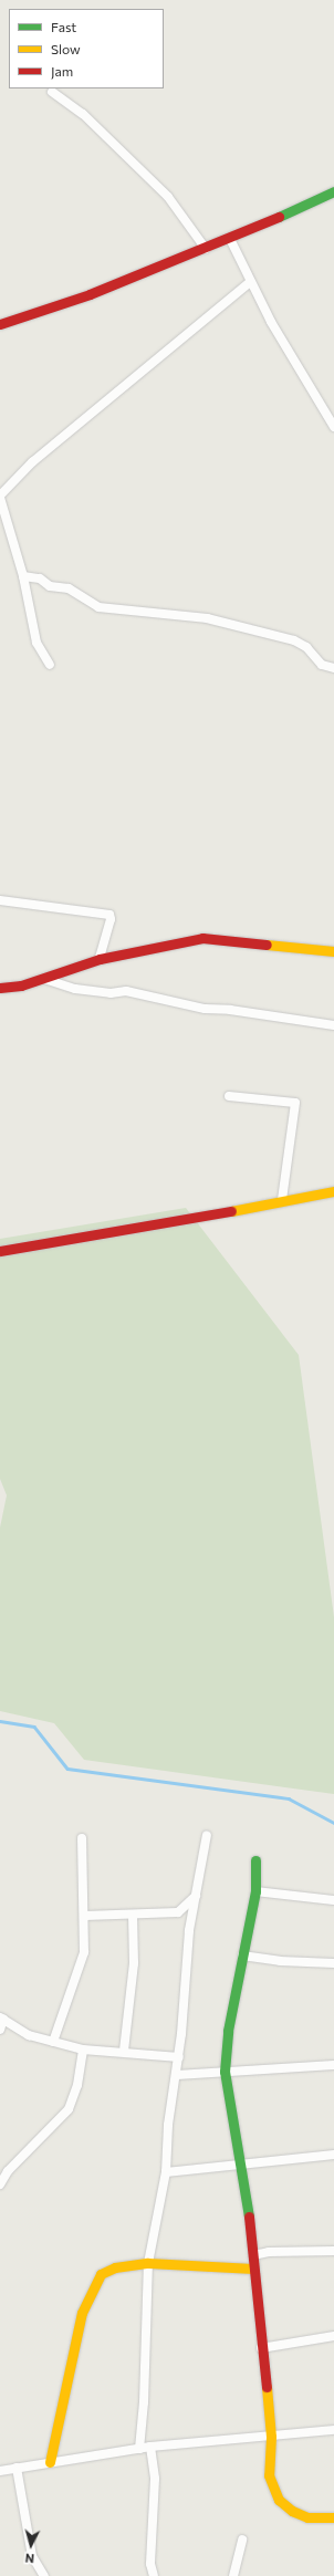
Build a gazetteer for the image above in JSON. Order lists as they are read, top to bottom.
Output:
{
  "legend": ["Fast", "Slow", "Jam"],
  "north": "bottom"
}
